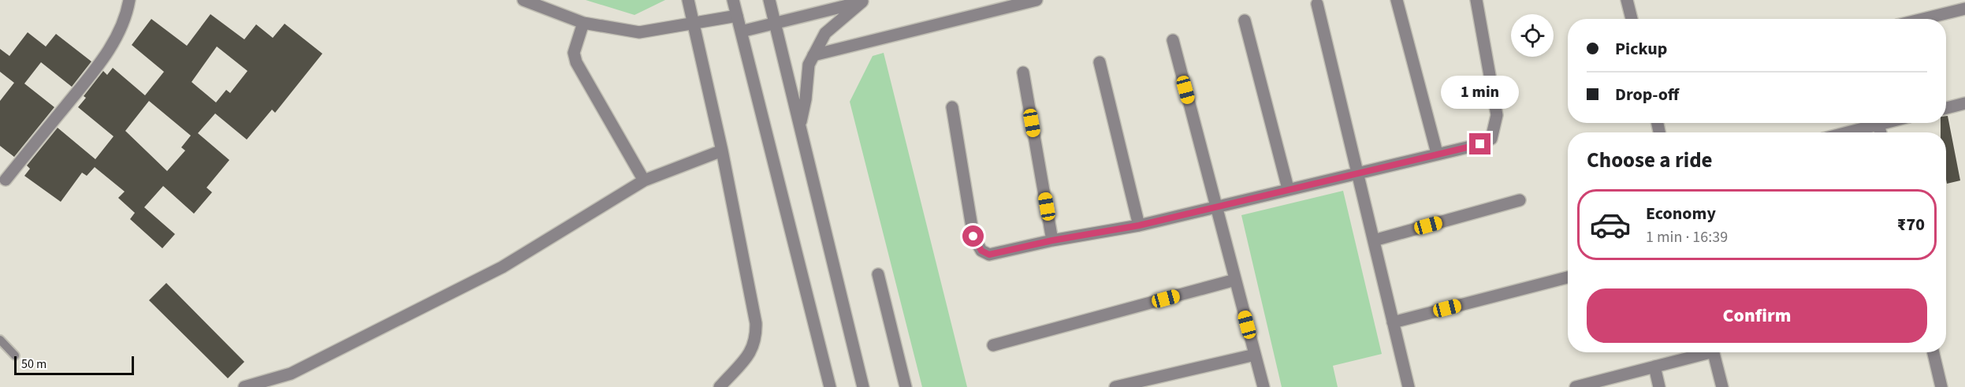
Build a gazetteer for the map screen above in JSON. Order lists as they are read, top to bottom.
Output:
{
  "scale_bar": "50 m",
  "page": {
    "banner": ["Pickup", "Drop-off"],
    "bubble": "1 min",
    "heading": "Choose a ride",
    "list": [
      {
        "name": "Economy",
        "note": "1 min · 16:39",
        "value": "₹70"
      }
    ],
    "buttons": "Confirm",
    "scale": "50 m"
  }
}
